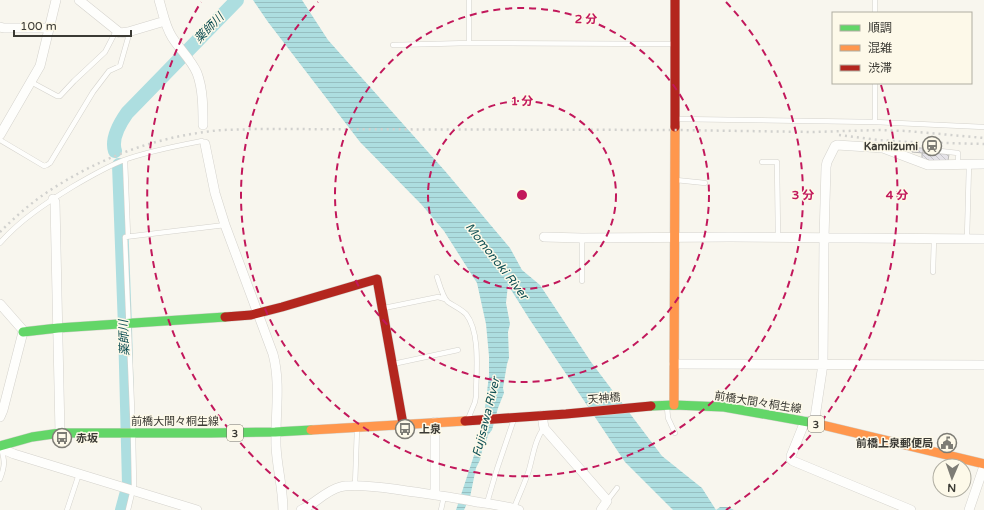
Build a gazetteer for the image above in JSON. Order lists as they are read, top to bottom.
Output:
{
  "streets": {
    "main road": ["天神橋", "前橋大間々桐生線", "3"]
  },
  "crossings": [
    ["天神橋", "前橋大間々桐生線"],
    ["天神橋", "3"],
    ["前橋大間々桐生線", "3"]
  ],
  "water": ["薬師川", "Momonoki River", "Fujisawa River"],
  "places": {
    "station": ["Kamiizumi"],
    "bus stop": ["上泉", "赤坂"],
    "public building": ["前橋上泉郵便局"]
  },
  "legend": ["順調", "混雑", "渋滞"],
  "scale_bar": "100 m",
  "north": "bottom",
  "rings": [
    "2 分",
    "1 分",
    "3 分",
    "4 分"
  ]
}
